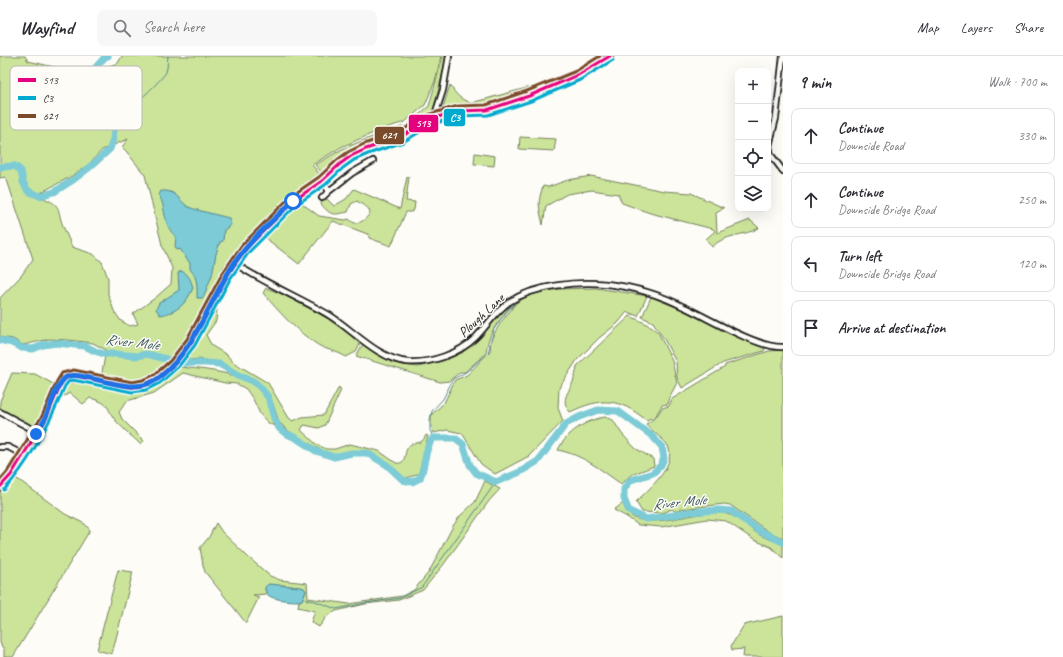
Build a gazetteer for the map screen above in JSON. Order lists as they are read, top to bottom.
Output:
{
  "streets": {
    "street": ["Plough Lane"]
  },
  "water": ["River Mole"],
  "lines": ["transit line 513", "transit line 621", "transit line C3"],
  "legend": ["513", "C3", "621"],
  "page": {
    "header": "Wayfind",
    "search": "Search here",
    "nav": ["Map", "Layers", "Share"],
    "heading": ["9 min", "Walk · 700 m"],
    "map_buttons": ["+", "−"],
    "list": [
      ["Continue", "Downside Road", "330 m"],
      ["Continue", "Downside Bridge Road", "250 m"],
      ["Turn left", "Downside Bridge Road", "120 m"],
      "Arrive at destination"
    ]
  }
}
